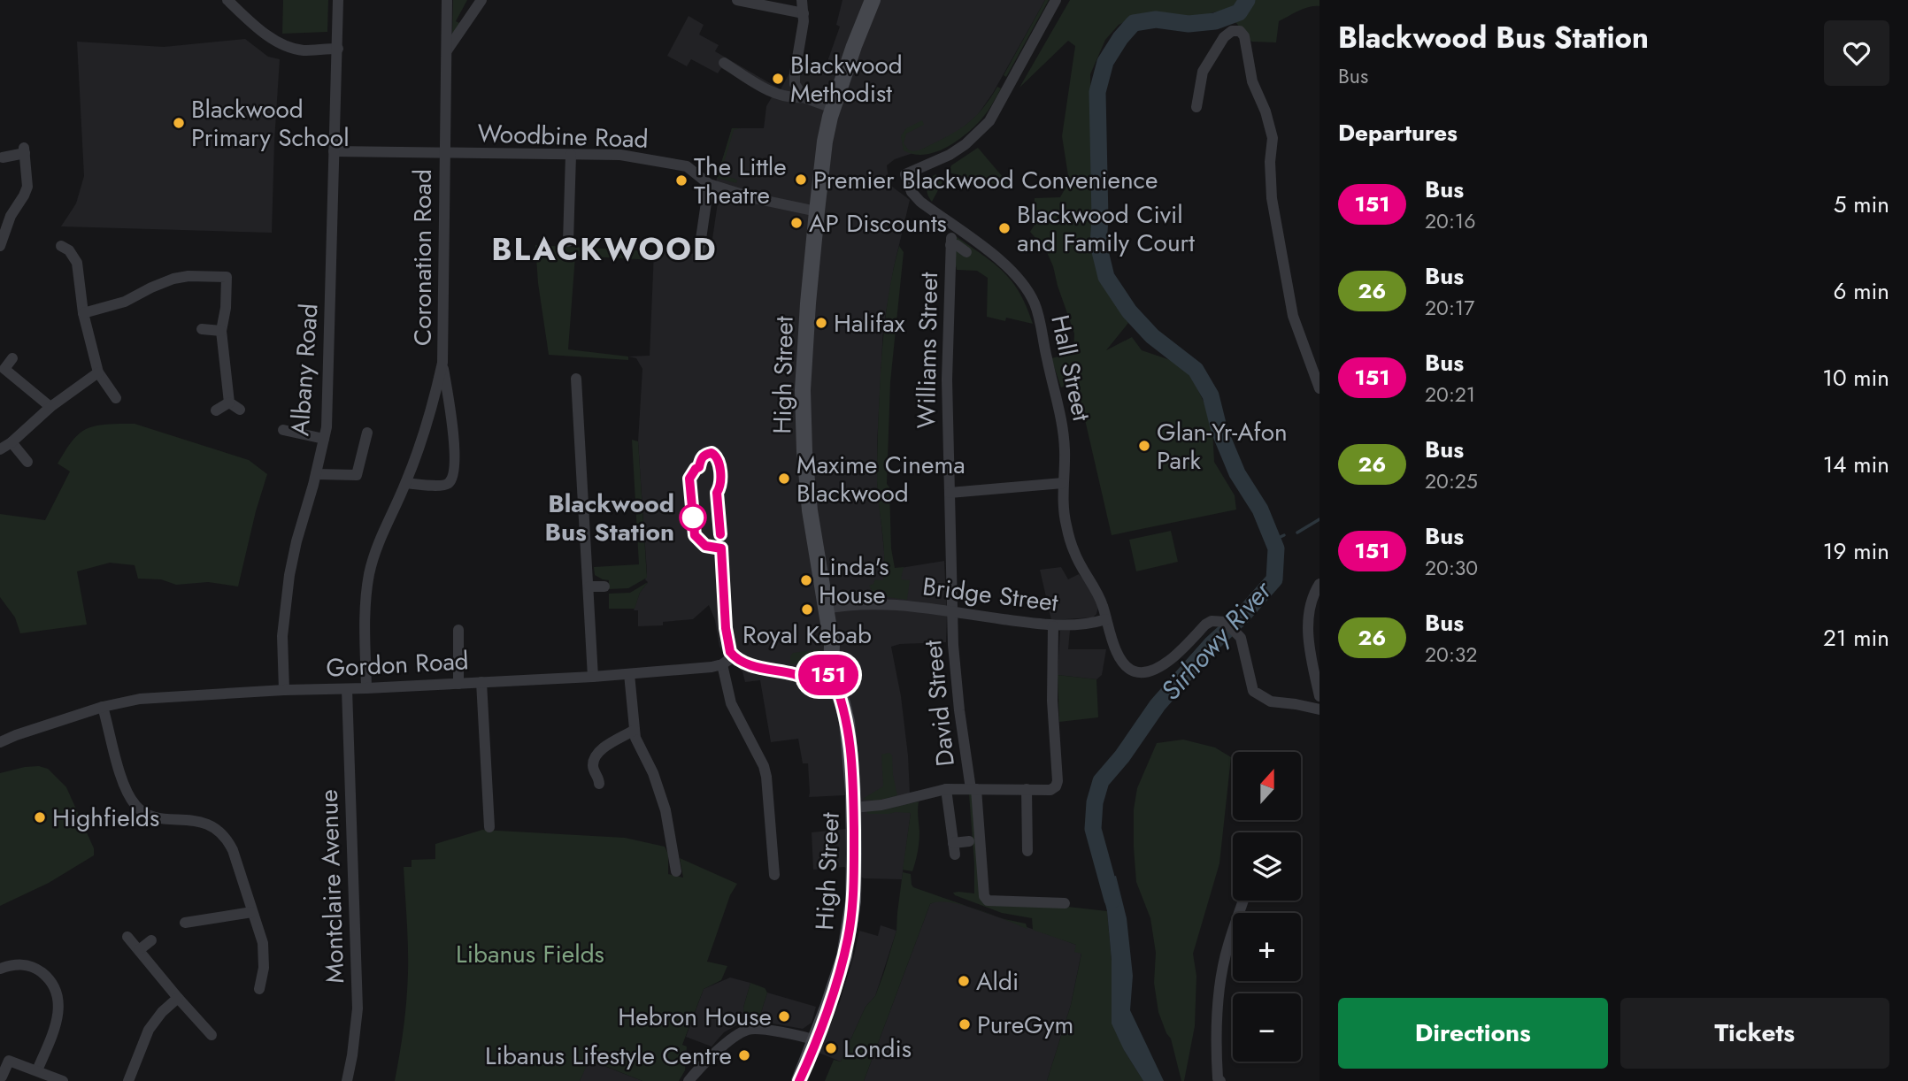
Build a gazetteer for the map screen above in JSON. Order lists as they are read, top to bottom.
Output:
{
  "streets": {
    "main road": ["High Street"],
    "street": [
      "Woodbine Road",
      "Coronation Road",
      "Williams Street",
      "Hall Street",
      "Albany Road",
      "Bridge Street",
      "Gordon Road",
      "David Street",
      "Montclaire Avenue"
    ]
  },
  "crossings": [
    ["Woodbine Road", "Coronation Road"],
    ["Woodbine Road", "Albany Road"],
    ["Woodbine Road", "High Street"],
    ["Coronation Road", "Gordon Road"],
    ["Williams Street", "Bridge Street"],
    ["Williams Street", "David Street"],
    ["Hall Street", "Bridge Street"],
    ["Albany Road", "Gordon Road"],
    ["High Street", "Bridge Street"],
    ["High Street", "Gordon Road"],
    ["Bridge Street", "David Street"],
    ["Gordon Road", "Montclaire Avenue"]
  ],
  "districts": ["BLACKWOOD"],
  "water": ["Sirhowy River"],
  "parks": ["Libanus Fields"],
  "places": [
    "Blackwood Methodist",
    "Blackwood Primary School",
    "Premier Blackwood Convenience",
    "The Little Theatre",
    "AP Discounts",
    "Blackwood Civil and Family Court",
    "Halifax",
    "Glan-Yr-Afon Park",
    "Maxime Cinema Blackwood",
    "Blackwood Bus Station",
    "Linda's House",
    "Royal Kebab",
    "Highfields",
    "Aldi",
    "Hebron House",
    "PureGym",
    "Londis",
    "Libanus Lifestyle Centre"
  ],
  "lines": ["bus line 151"],
  "north": "top",
  "page": {
    "on_map": "151",
    "heading": [
      ["Blackwood Bus Station", "Bus"],
      "Departures"
    ],
    "list": [
      {
        "mark": "151",
        "name": "Bus",
        "note": "20:16",
        "value": "5 min"
      },
      {
        "mark": "26",
        "name": "Bus",
        "note": "20:17",
        "value": "6 min"
      },
      {
        "mark": "151",
        "name": "Bus",
        "note": "20:21",
        "value": "10 min"
      },
      {
        "mark": "26",
        "name": "Bus",
        "note": "20:25",
        "value": "14 min"
      },
      {
        "mark": "151",
        "name": "Bus",
        "note": "20:30",
        "value": "19 min"
      },
      {
        "mark": "26",
        "name": "Bus",
        "note": "20:32",
        "value": "21 min"
      }
    ],
    "map_buttons": ["+", "−"],
    "buttons": ["Directions", "Tickets"]
  }
}
